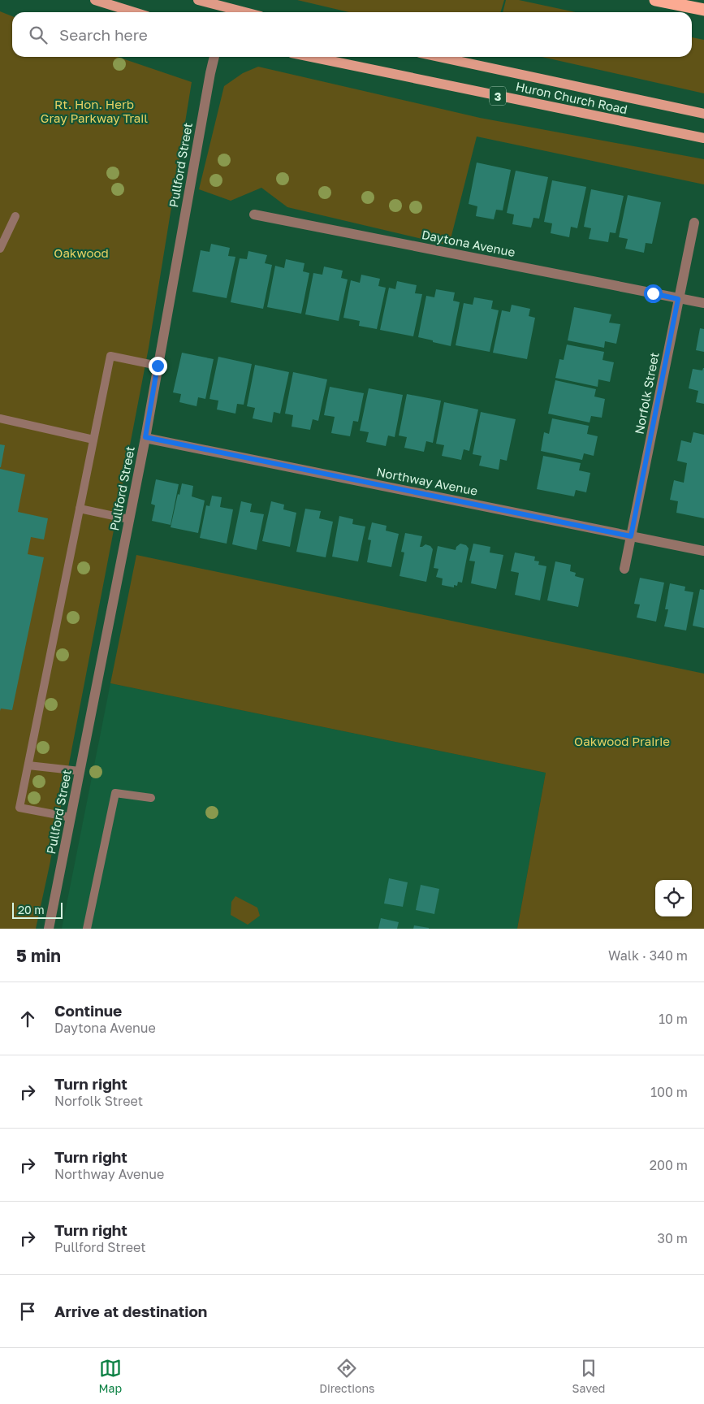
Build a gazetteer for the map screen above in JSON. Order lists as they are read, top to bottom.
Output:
{
  "streets": {
    "main road": ["3", "Huron Church Road"],
    "street": [
      "Pullford Street",
      "Daytona Avenue",
      "Norfolk Street",
      "Northway Avenue"
    ]
  },
  "crossings": [
    ["Pullford Street", "Northway Avenue"],
    ["Daytona Avenue", "Norfolk Street"],
    ["Norfolk Street", "Northway Avenue"]
  ],
  "parks": ["Rt. Hon. Herb Gray Parkway Trail", "Oakwood", "Oakwood Prairie"],
  "scale_bar": "20 m",
  "page": {
    "search": "Search here",
    "scale": "20 m",
    "heading": ["5 min", "Walk · 340 m"],
    "list": [
      ["Continue", "Daytona Avenue", "10 m"],
      ["Turn right", "Norfolk Street", "100 m"],
      ["Turn right", "Northway Avenue", "200 m"],
      ["Turn right", "Pullford Street", "30 m"],
      "Arrive at destination"
    ],
    "nav": ["Map", "Directions", "Saved"]
  }
}
